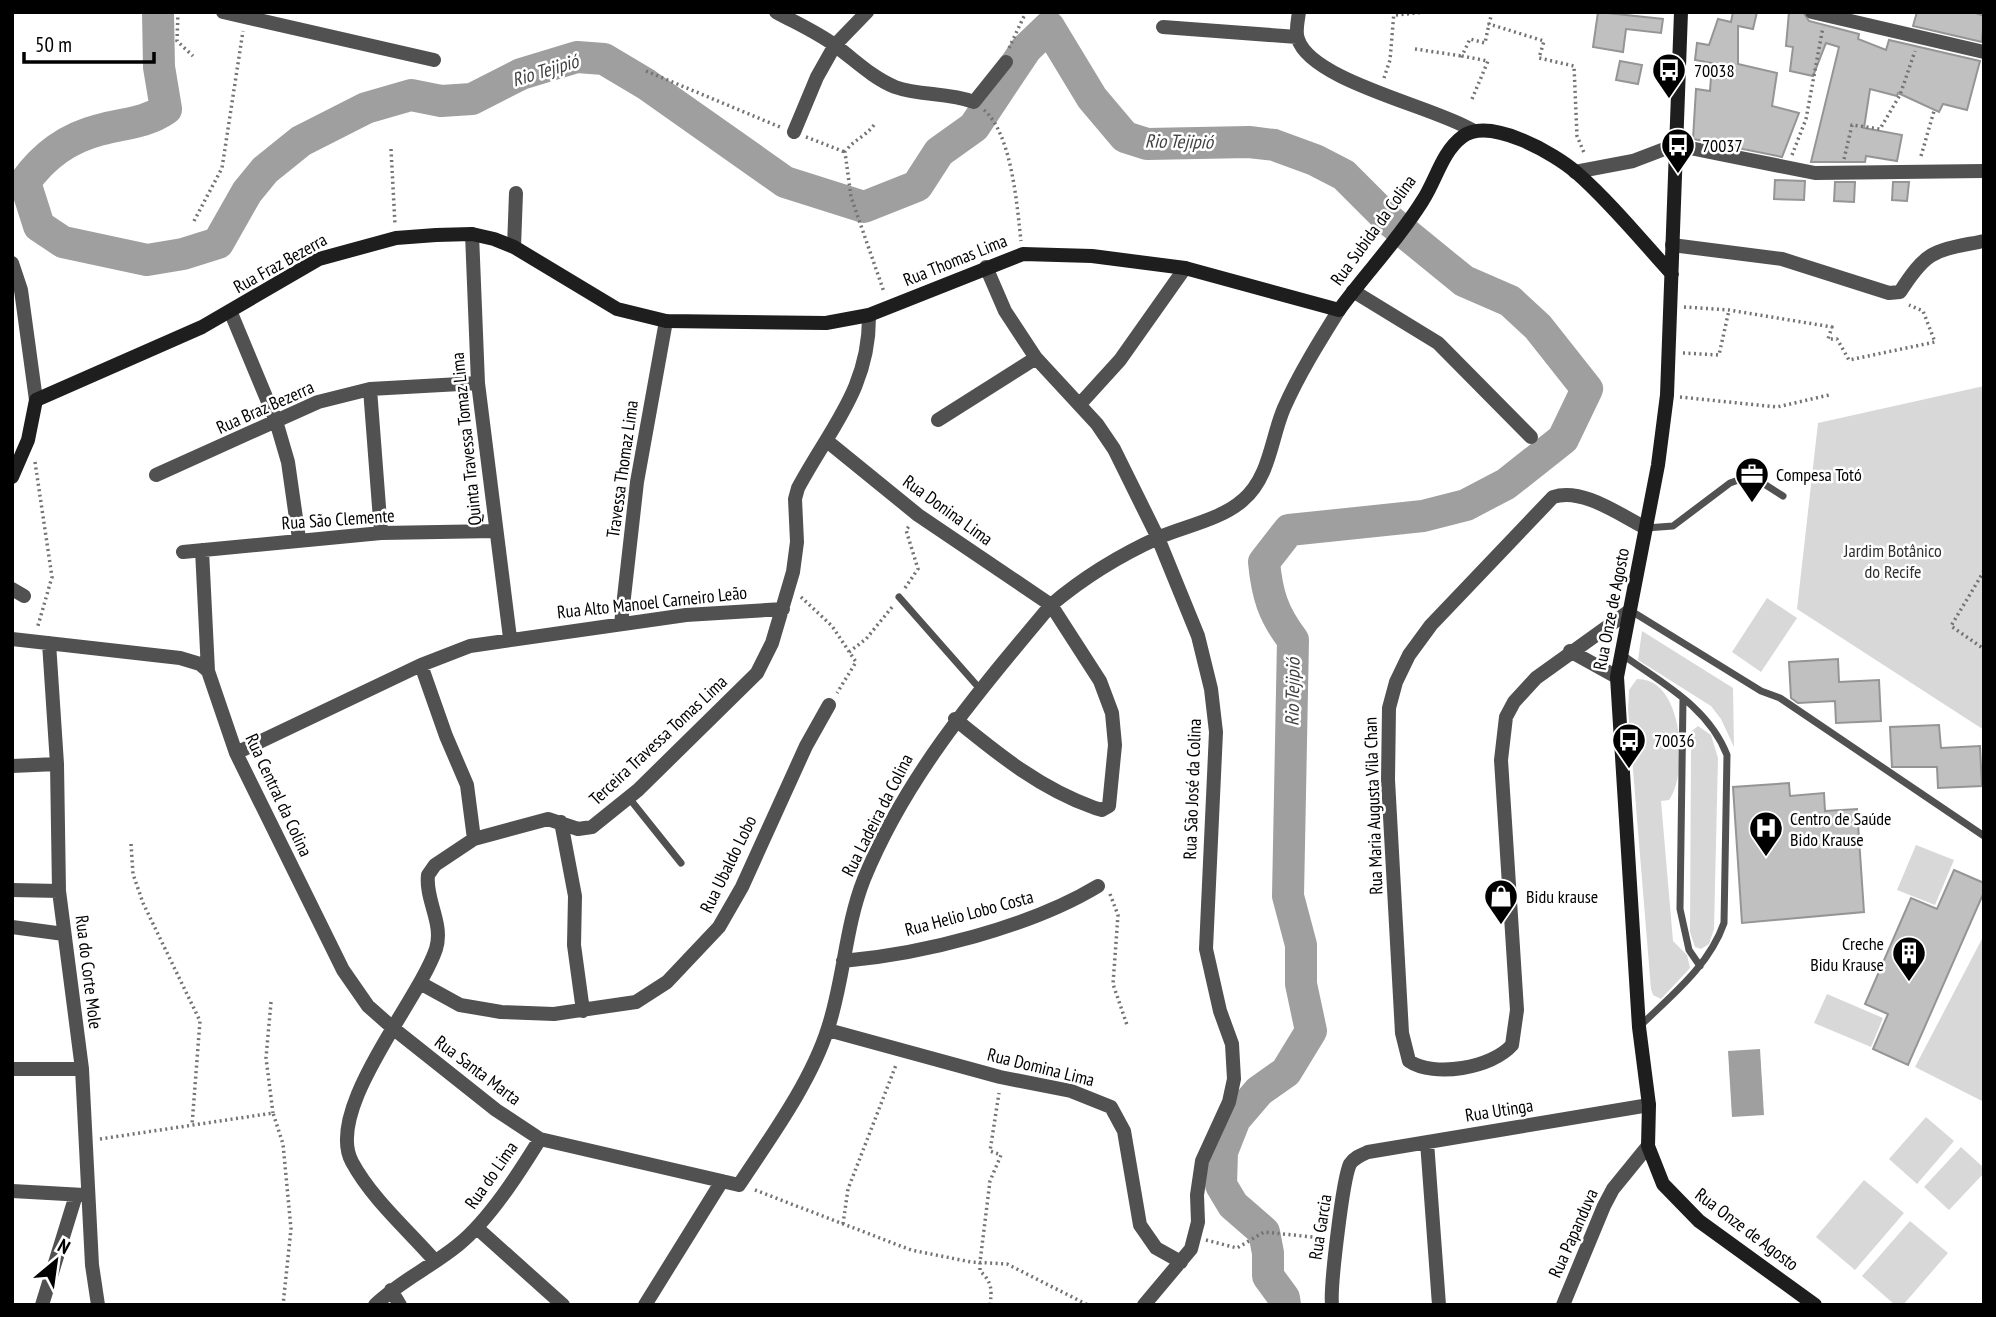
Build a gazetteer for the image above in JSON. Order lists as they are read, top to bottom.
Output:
{
  "streets": {
    "street": [
      "Rua Subida da Colina",
      "Rua Thomas Lima",
      "Rua Fraz Bezerra",
      "Rua Braz Bezerra",
      "Quinta Travessa Tomaz Lima",
      "Travessa Thomaz Lima",
      "Rua Donina Lima",
      "Rua São Clemente",
      "Rua Alto Manoel Carneiro Leão",
      "Rua Onze de Agosto",
      "Terceira Travessa Tomas Lima",
      "Rua São José da Colina",
      "Rua Central da Colina",
      "Rua Maria Augusta Vila Chan",
      "Rua Ladeira da Colina",
      "Rua Ubaldo Lobo",
      "Rua Helio Lobo Costa",
      "Rua do Corte Mole",
      "Rua Domina Lima",
      "Rua Santa Marta",
      "Rua Utinga",
      "Rua do Lima",
      "Rua Garcia",
      "Rua Papanduva"
    ]
  },
  "crossings": [
    ["Rua Subida da Colina", "Rua Thomas Lima"],
    ["Rua Subida da Colina", "Rua São José da Colina"],
    ["Rua Subida da Colina", "Rua Ladeira da Colina"],
    ["Rua Thomas Lima", "Rua Fraz Bezerra"],
    ["Rua Thomas Lima", "Travessa Thomaz Lima"],
    ["Rua Thomas Lima", "Rua São José da Colina"],
    ["Rua Fraz Bezerra", "Quinta Travessa Tomaz Lima"],
    ["Rua Fraz Bezerra", "Travessa Thomaz Lima"],
    ["Rua Braz Bezerra", "Quinta Travessa Tomaz Lima"],
    ["Quinta Travessa Tomaz Lima", "Rua São Clemente"],
    ["Quinta Travessa Tomaz Lima", "Rua Alto Manoel Carneiro Leão"],
    ["Travessa Thomaz Lima", "Rua Alto Manoel Carneiro Leão"],
    ["Rua Donina Lima", "Rua Ladeira da Colina"],
    ["Rua São Clemente", "Rua Central da Colina"],
    ["Rua Alto Manoel Carneiro Leão", "Terceira Travessa Tomas Lima"],
    ["Rua Alto Manoel Carneiro Leão", "Rua Central da Colina"],
    ["Rua Onze de Agosto", "Rua Maria Augusta Vila Chan"],
    ["Rua Onze de Agosto", "Rua Utinga"],
    ["Rua Onze de Agosto", "Rua Papanduva"],
    ["Terceira Travessa Tomas Lima", "Rua Ubaldo Lobo"],
    ["Rua São José da Colina", "Rua Ladeira da Colina"],
    ["Rua São José da Colina", "Rua Domina Lima"],
    ["Rua Central da Colina", "Rua Santa Marta"],
    ["Rua Ladeira da Colina", "Rua Helio Lobo Costa"],
    ["Rua Ladeira da Colina", "Rua Domina Lima"],
    ["Rua Ladeira da Colina", "Rua do Lima"],
    ["Rua Santa Marta", "Rua do Lima"],
    ["Rua Utinga", "Rua Garcia"]
  ],
  "water": ["Rio Tejipió"],
  "parks": ["Jardim Botânico do Recife"],
  "places": {
    "bus stop": ["70038", "70037", "70036"],
    "office": ["Compesa Totó"],
    "hospital": ["Centro de Saúde Bido Krause"],
    "shop": ["Bidu krause"],
    "building": ["Creche Bidu Krause"]
  },
  "scale_bar": "50 m",
  "north": "top right"
}
